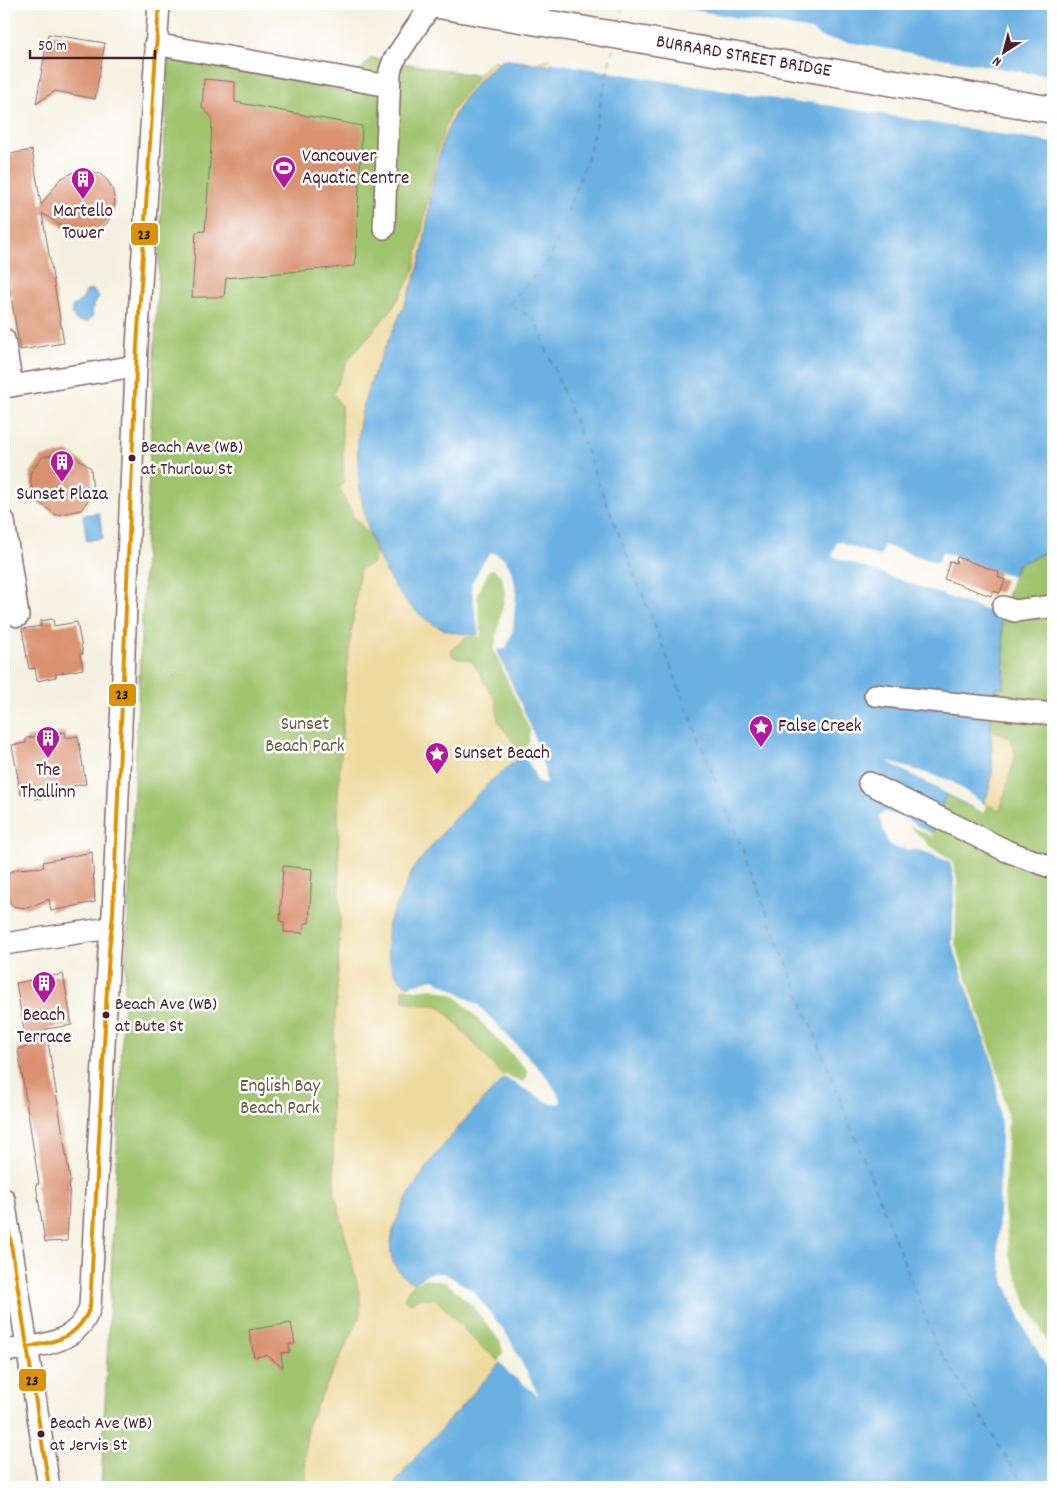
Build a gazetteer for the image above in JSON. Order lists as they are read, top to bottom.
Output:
{
  "streets": {
    "main road": ["BURRARD STREET BRIDGE"]
  },
  "parks": ["Sunset Beach Park", "English Bay Beach Park"],
  "places": {
    "sports": ["Vancouver Aquatic Centre"],
    "building": [
      "Martello Tower",
      "Sunset Plaza",
      "The Thallinn",
      "Beach Terrace"
    ],
    "other": ["Beach Ave (WB) at Thurlow St", "Beach Ave (WB) at Bute St", "Beach Ave (WB) at Jervis St"],
    "place": ["False Creek", "Sunset Beach"]
  },
  "lines": ["transit line 23"],
  "scale_bar": "50 m",
  "north": "bottom left"
}
